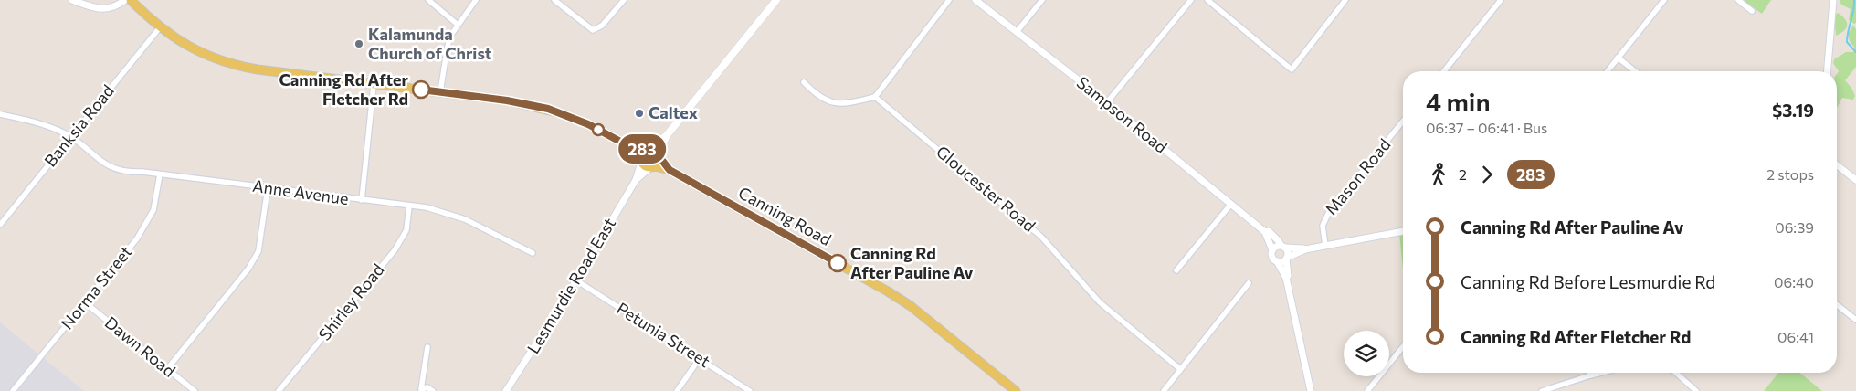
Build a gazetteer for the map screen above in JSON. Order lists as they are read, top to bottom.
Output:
{
  "streets": {
    "main road": ["Canning Road"],
    "street": [
      "Sampson Road",
      "Banksia Road",
      "Mason Road",
      "Gloucester Road",
      "Anne Avenue",
      "Lesmurdie Road East",
      "Norma Street",
      "Shirley Road",
      "Petunia Street",
      "Dawn Road"
    ]
  },
  "crossings": [
    ["Banksia Road", "Anne Avenue"],
    ["Anne Avenue", "Norma Street"],
    ["Anne Avenue", "Shirley Road"],
    ["Canning Road", "Lesmurdie Road East"],
    ["Lesmurdie Road East", "Petunia Street"],
    ["Norma Street", "Dawn Road"]
  ],
  "places": [
    "Kalamunda Church of Christ",
    "Canning Rd After Fletcher Rd",
    "Caltex",
    "Canning Rd After Pauline Av"
  ],
  "lines": ["bus line 283"],
  "page": {
    "on_map": "283",
    "heading": ["4 min", "06:37 – 06:41 · Bus", "$3.19"],
    "legs": ["2", "283", "2 stops"],
    "list": [
      {
        "name": "Canning Rd After Pauline Av",
        "value": "06:39"
      },
      {
        "name": "Canning Rd Before Lesmurdie Rd",
        "value": "06:40"
      },
      {
        "name": "Canning Rd After Fletcher Rd",
        "value": "06:41"
      }
    ]
  }
}
